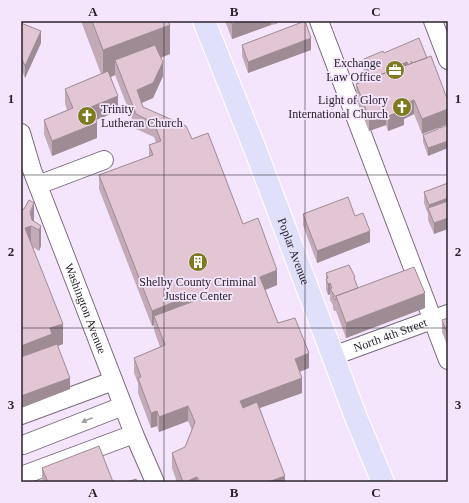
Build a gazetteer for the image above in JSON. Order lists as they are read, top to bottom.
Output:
{
  "streets": {
    "main road": ["Poplar Avenue"],
    "street": ["Washington Avenue", "North 4th Street"]
  },
  "crossings": [
    ["Poplar Avenue", "North 4th Street"]
  ],
  "places": {
    "office": ["Exchange Law Office"],
    "church": ["Light of Glory International Church", "Trinity Lutheran Church"],
    "building": ["Shelby County Criminal Justice Center"]
  },
  "grid": {
    "columns": ["A", "B", "C"],
    "rows": ["1", "2", "3"]
  }
}
